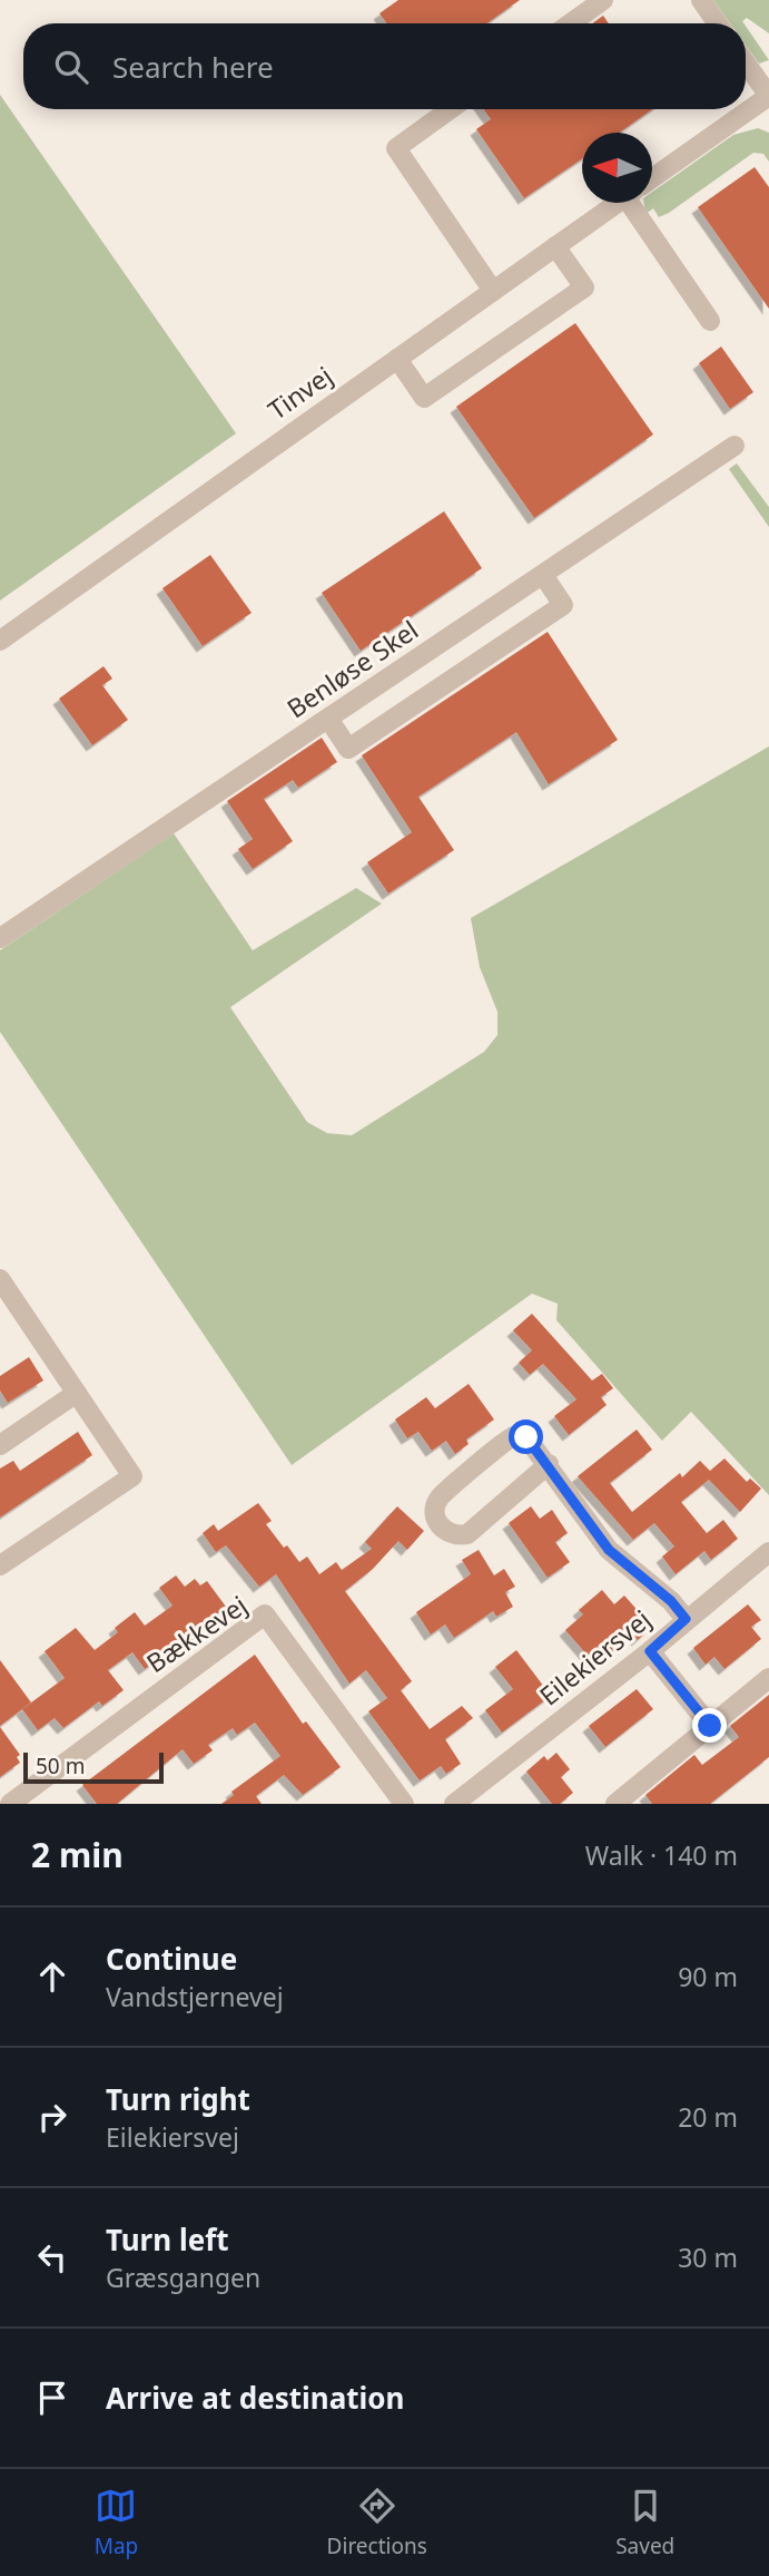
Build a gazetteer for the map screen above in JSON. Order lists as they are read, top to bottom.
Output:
{
  "streets": {
    "street": [
      "Tinvej",
      "Benløse Skel",
      "Bækkevej",
      "Eilekiersvej"
    ]
  },
  "scale_bar": "50 m",
  "north": "left",
  "page": {
    "search": "Search here",
    "scale": "50 m",
    "heading": ["2 min", "Walk · 140 m"],
    "list": [
      ["Continue", "Vandstjernevej", "90 m"],
      ["Turn right", "Eilekiersvej", "20 m"],
      ["Turn left", "Græsgangen", "30 m"],
      "Arrive at destination"
    ],
    "nav": ["Map", "Directions", "Saved"]
  }
}
